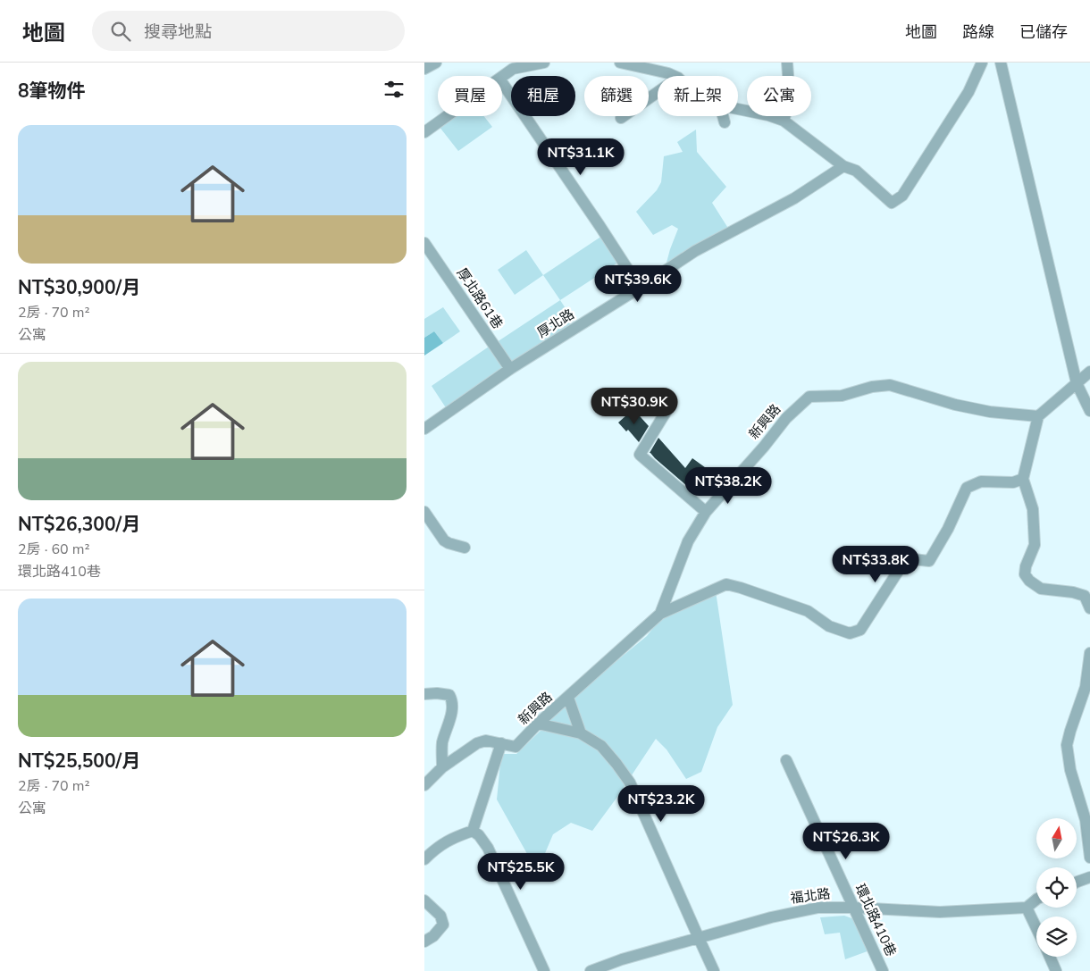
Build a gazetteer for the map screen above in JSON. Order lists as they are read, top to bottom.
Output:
{
  "streets": {
    "street": [
      "厚北路61巷",
      "厚北路",
      "新興路",
      "福北路",
      "環北路410巷"
    ]
  },
  "crossings": [
    ["厚北路61巷", "厚北路"],
    ["福北路", "環北路410巷"]
  ],
  "north": "top",
  "page": {
    "header": "地圖",
    "search": "搜尋地點",
    "nav": ["地圖", "路線", "已儲存"],
    "heading": "8筆物件",
    "chip": [
      "買屋",
      "租屋",
      "篩選",
      "新上架",
      "公寓"
    ],
    "list": [
      {
        "name": "NT$30,900/月",
        "note": "2房 · 70 m² · 公寓"
      },
      {
        "name": "NT$26,300/月",
        "note": "2房 · 60 m² · 環北路410巷"
      },
      {
        "name": "NT$25,500/月",
        "note": "2房 · 70 m² · 公寓"
      }
    ],
    "price": [
      "NT$31.1K",
      "NT$39.6K",
      "NT$30.9K",
      "NT$38.2K",
      "NT$33.8K",
      "NT$23.2K",
      "NT$26.3K",
      "NT$25.5K"
    ]
  }
}
